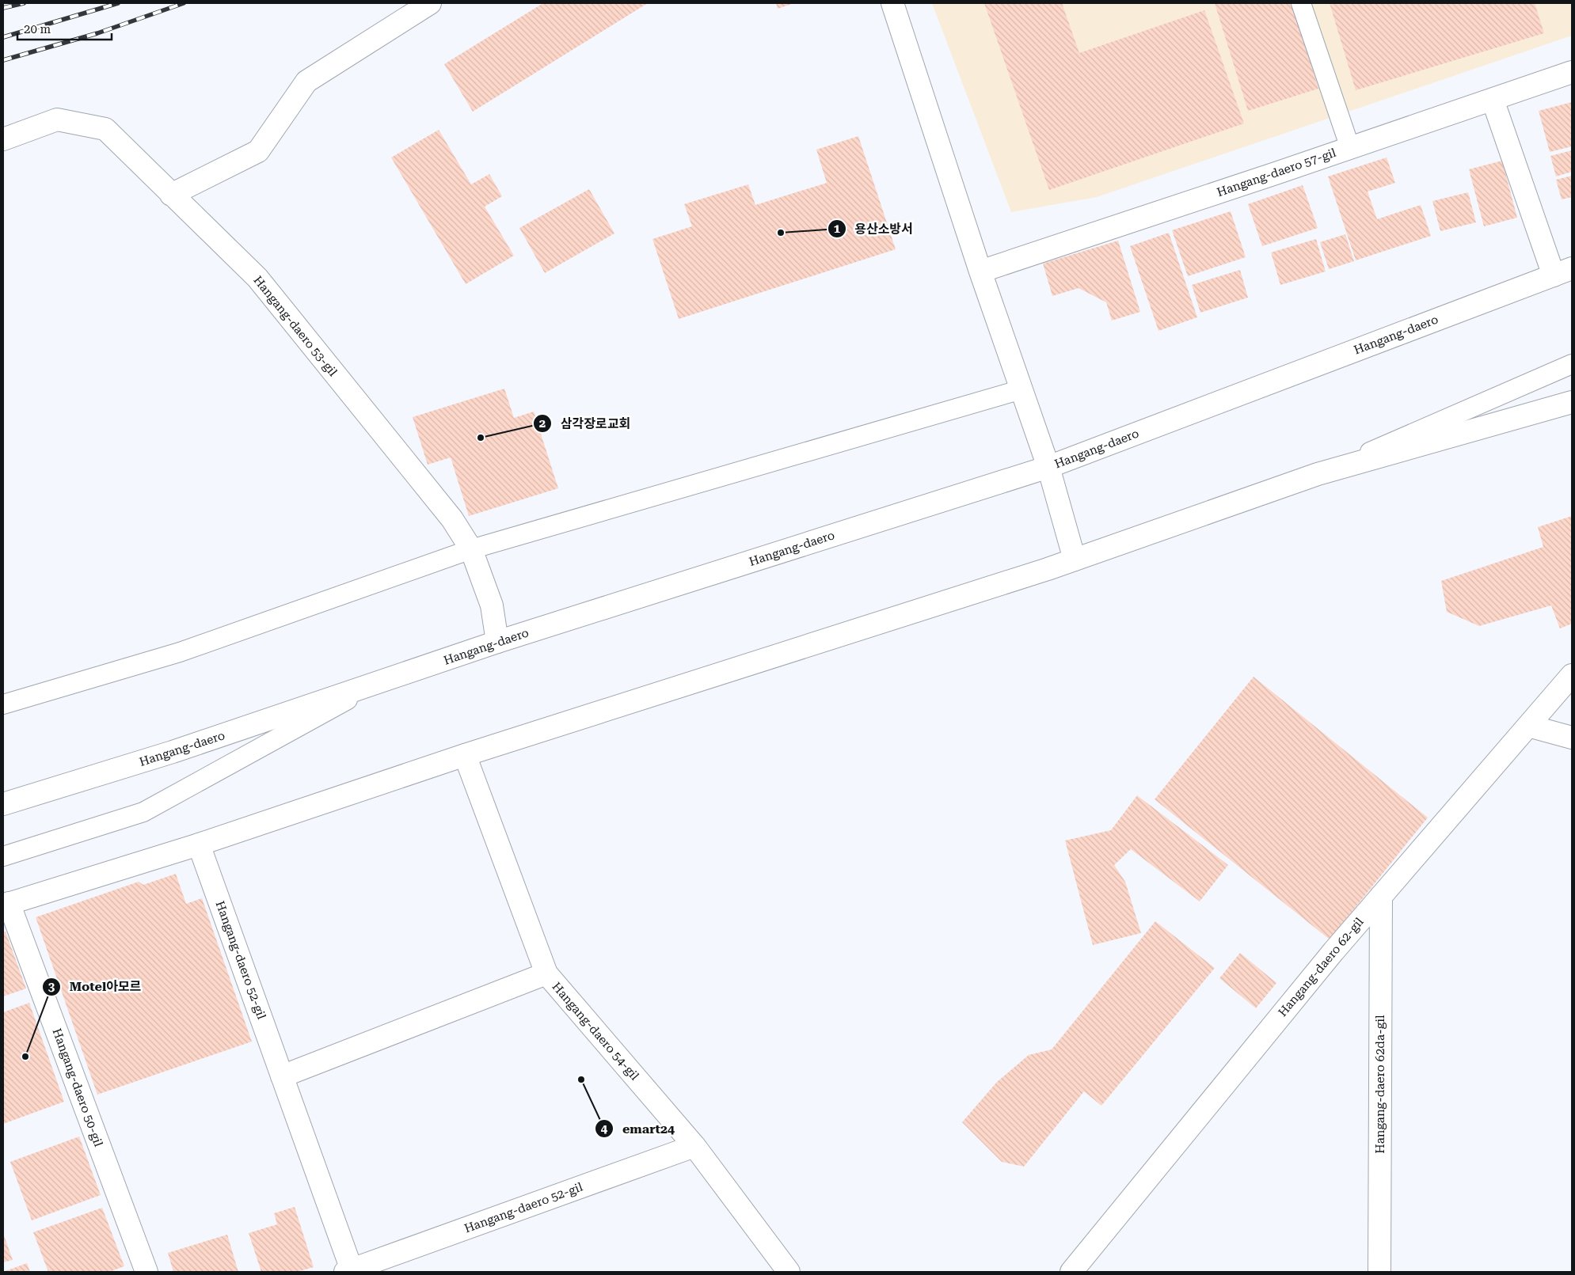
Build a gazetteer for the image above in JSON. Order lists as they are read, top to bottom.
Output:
{
  "streets": {
    "street": [
      "Hangang-daero 57-gil",
      "Hangang-daero 53-gil",
      "Hangang-daero",
      "Hangang-daero 52-gil",
      "Hangang-daero 62-gil",
      "Hangang-daero 54-gil",
      "Hangang-daero 62da-gil",
      "Hangang-daero 50-gil"
    ]
  },
  "crossings": [
    ["Hangang-daero 53-gil", "Hangang-daero"],
    ["Hangang-daero 52-gil", "Hangang-daero 54-gil"],
    ["Hangang-daero 62-gil", "Hangang-daero 62da-gil"]
  ],
  "places": [
    "용산소방서",
    "삼각장로교회",
    "Motel아모르",
    "emart24"
  ],
  "scale_bar": "20 m"
}
